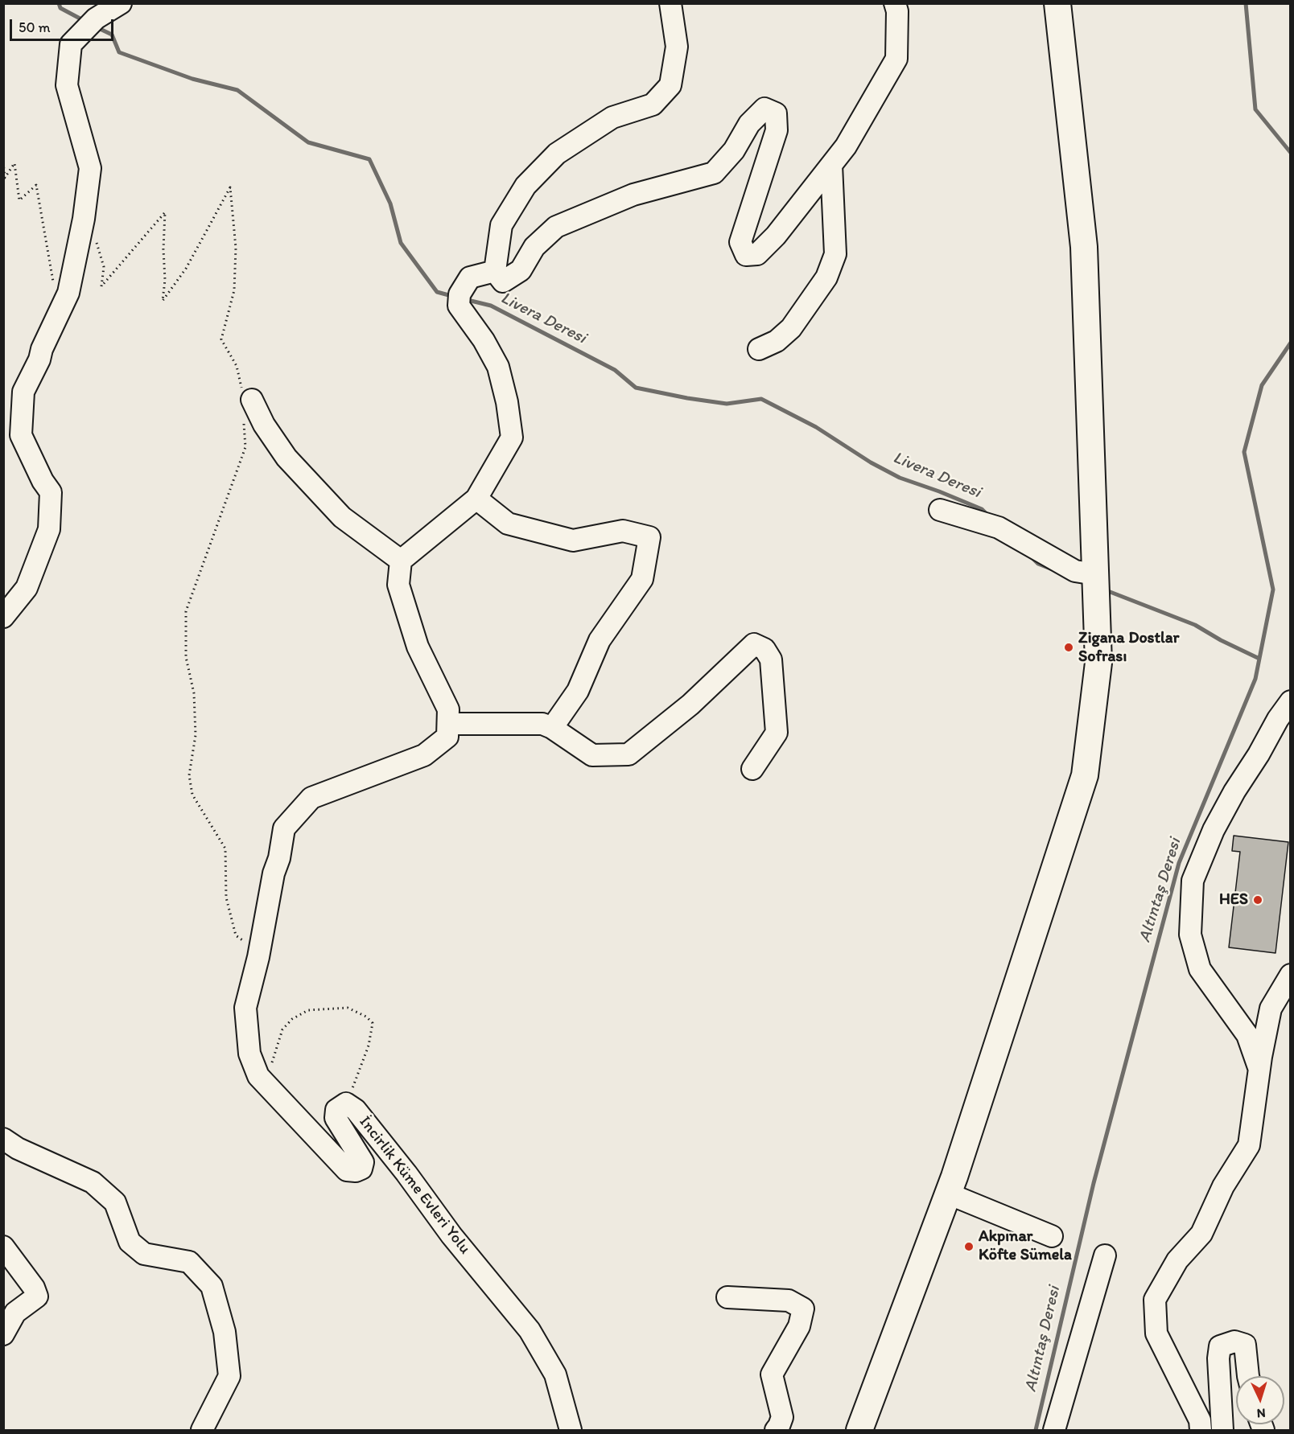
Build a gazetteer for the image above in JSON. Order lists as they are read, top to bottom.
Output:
{
  "streets": {
    "street": ["İncirlik Küme Evleri Yolu"]
  },
  "water": ["Livera Deresi", "Altıntaş Deresi"],
  "places": ["Zigana Dostlar Sofrası", "HES", "Akpınar Köfte Sümela"],
  "scale_bar": "50 m",
  "north": "bottom"
}
